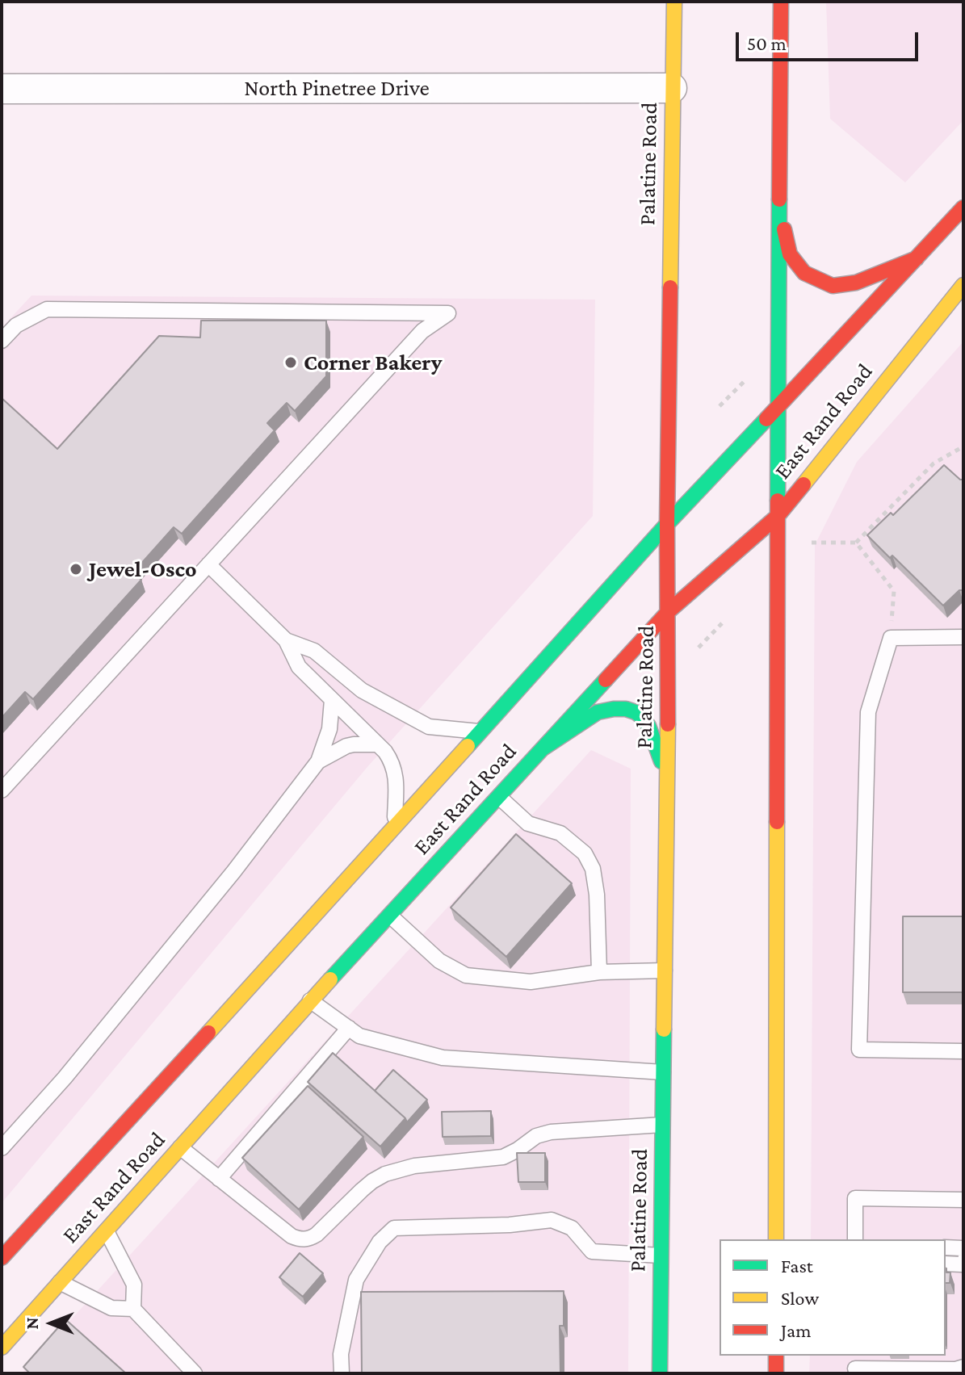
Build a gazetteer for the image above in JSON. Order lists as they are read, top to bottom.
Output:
{
  "streets": {
    "main road": ["Palatine Road", "East Rand Road"],
    "street": ["North Pinetree Drive"]
  },
  "crossings": [
    ["North Pinetree Drive", "Palatine Road"],
    ["Palatine Road", "East Rand Road"]
  ],
  "places": ["Corner Bakery", "Jewel-Osco"],
  "legend": ["Fast", "Slow", "Jam"],
  "scale_bar": "50 m",
  "north": "left"
}
